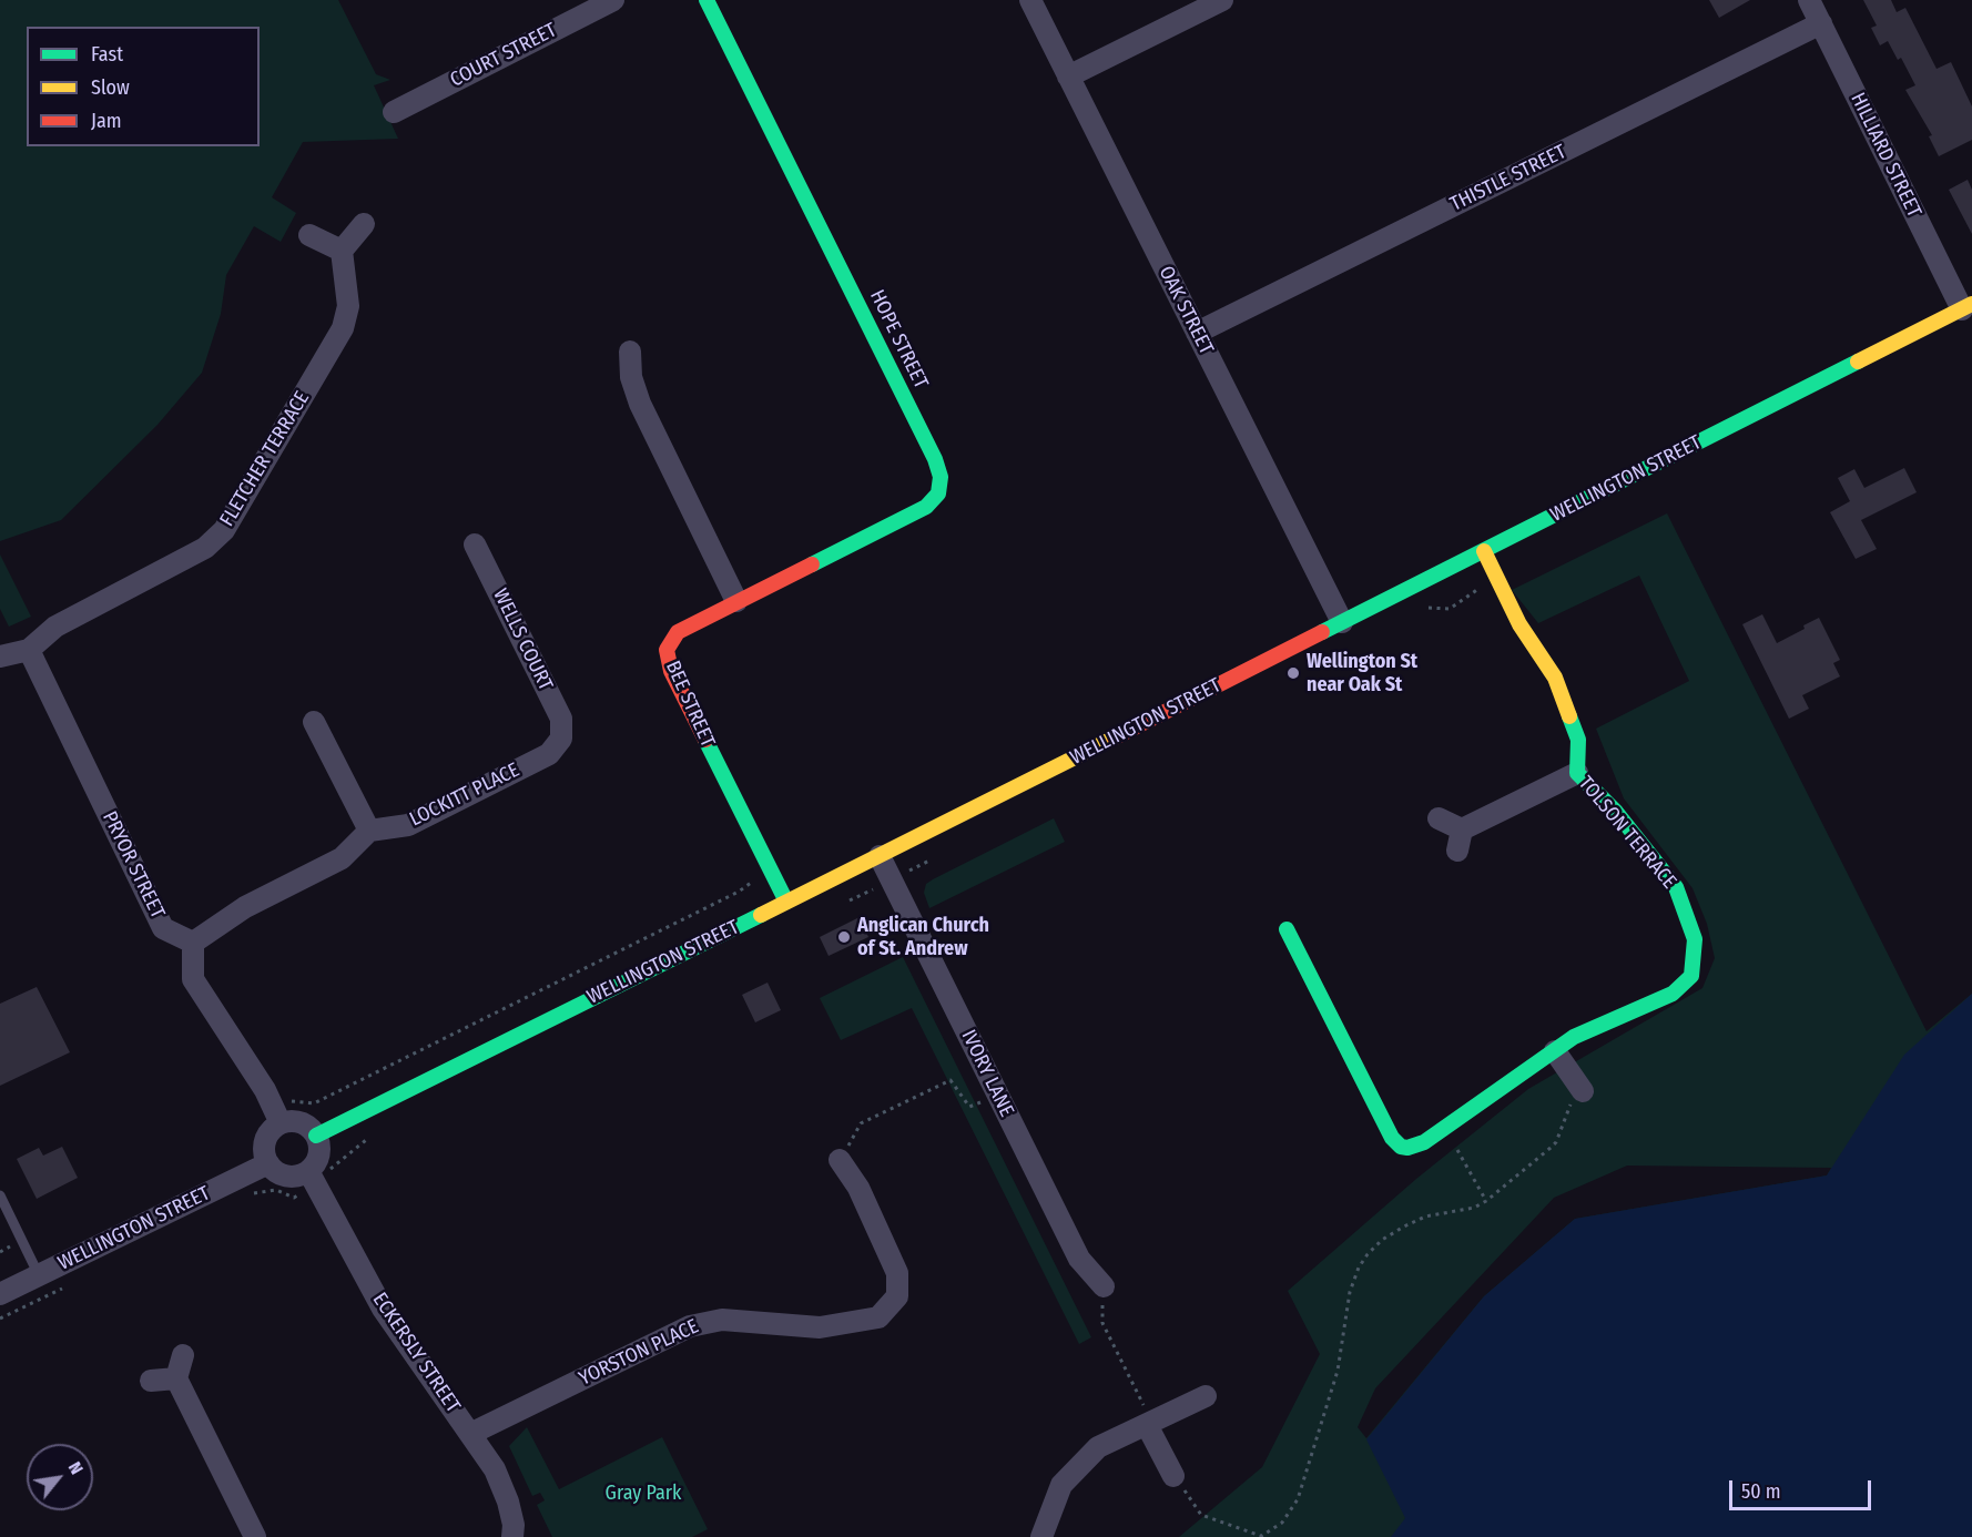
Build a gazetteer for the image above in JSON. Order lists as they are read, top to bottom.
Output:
{
  "streets": {
    "street": [
      "COURT STREET",
      "HILLIARD STREET",
      "THISTLE STREET",
      "OAK STREET",
      "HOPE STREET",
      "FLETCHER TERRACE",
      "WELLINGTON STREET",
      "WELLS COURT",
      "BEE STREET",
      "LOCKITT PLACE",
      "TOLSON TERRACE",
      "PRYOR STREET",
      "IVORY LANE",
      "ECKERSLY STREET",
      "YORSTON PLACE"
    ]
  },
  "crossings": [
    ["HILLIARD STREET", "THISTLE STREET"],
    ["HILLIARD STREET", "WELLINGTON STREET"],
    ["THISTLE STREET", "OAK STREET"],
    ["OAK STREET", "WELLINGTON STREET"],
    ["HOPE STREET", "BEE STREET"],
    ["FLETCHER TERRACE", "PRYOR STREET"],
    ["WELLINGTON STREET", "BEE STREET"],
    ["WELLINGTON STREET", "TOLSON TERRACE"],
    ["WELLINGTON STREET", "IVORY LANE"],
    ["WELLINGTON STREET", "ECKERSLY STREET"],
    ["WELLS COURT", "LOCKITT PLACE"],
    ["ECKERSLY STREET", "YORSTON PLACE"]
  ],
  "parks": ["Gray Park"],
  "places": ["Wellington St near Oak St", "Anglican Church of St. Andrew"],
  "legend": ["Fast", "Slow", "Jam"],
  "scale_bar": "50 m",
  "north": "top right"
}
